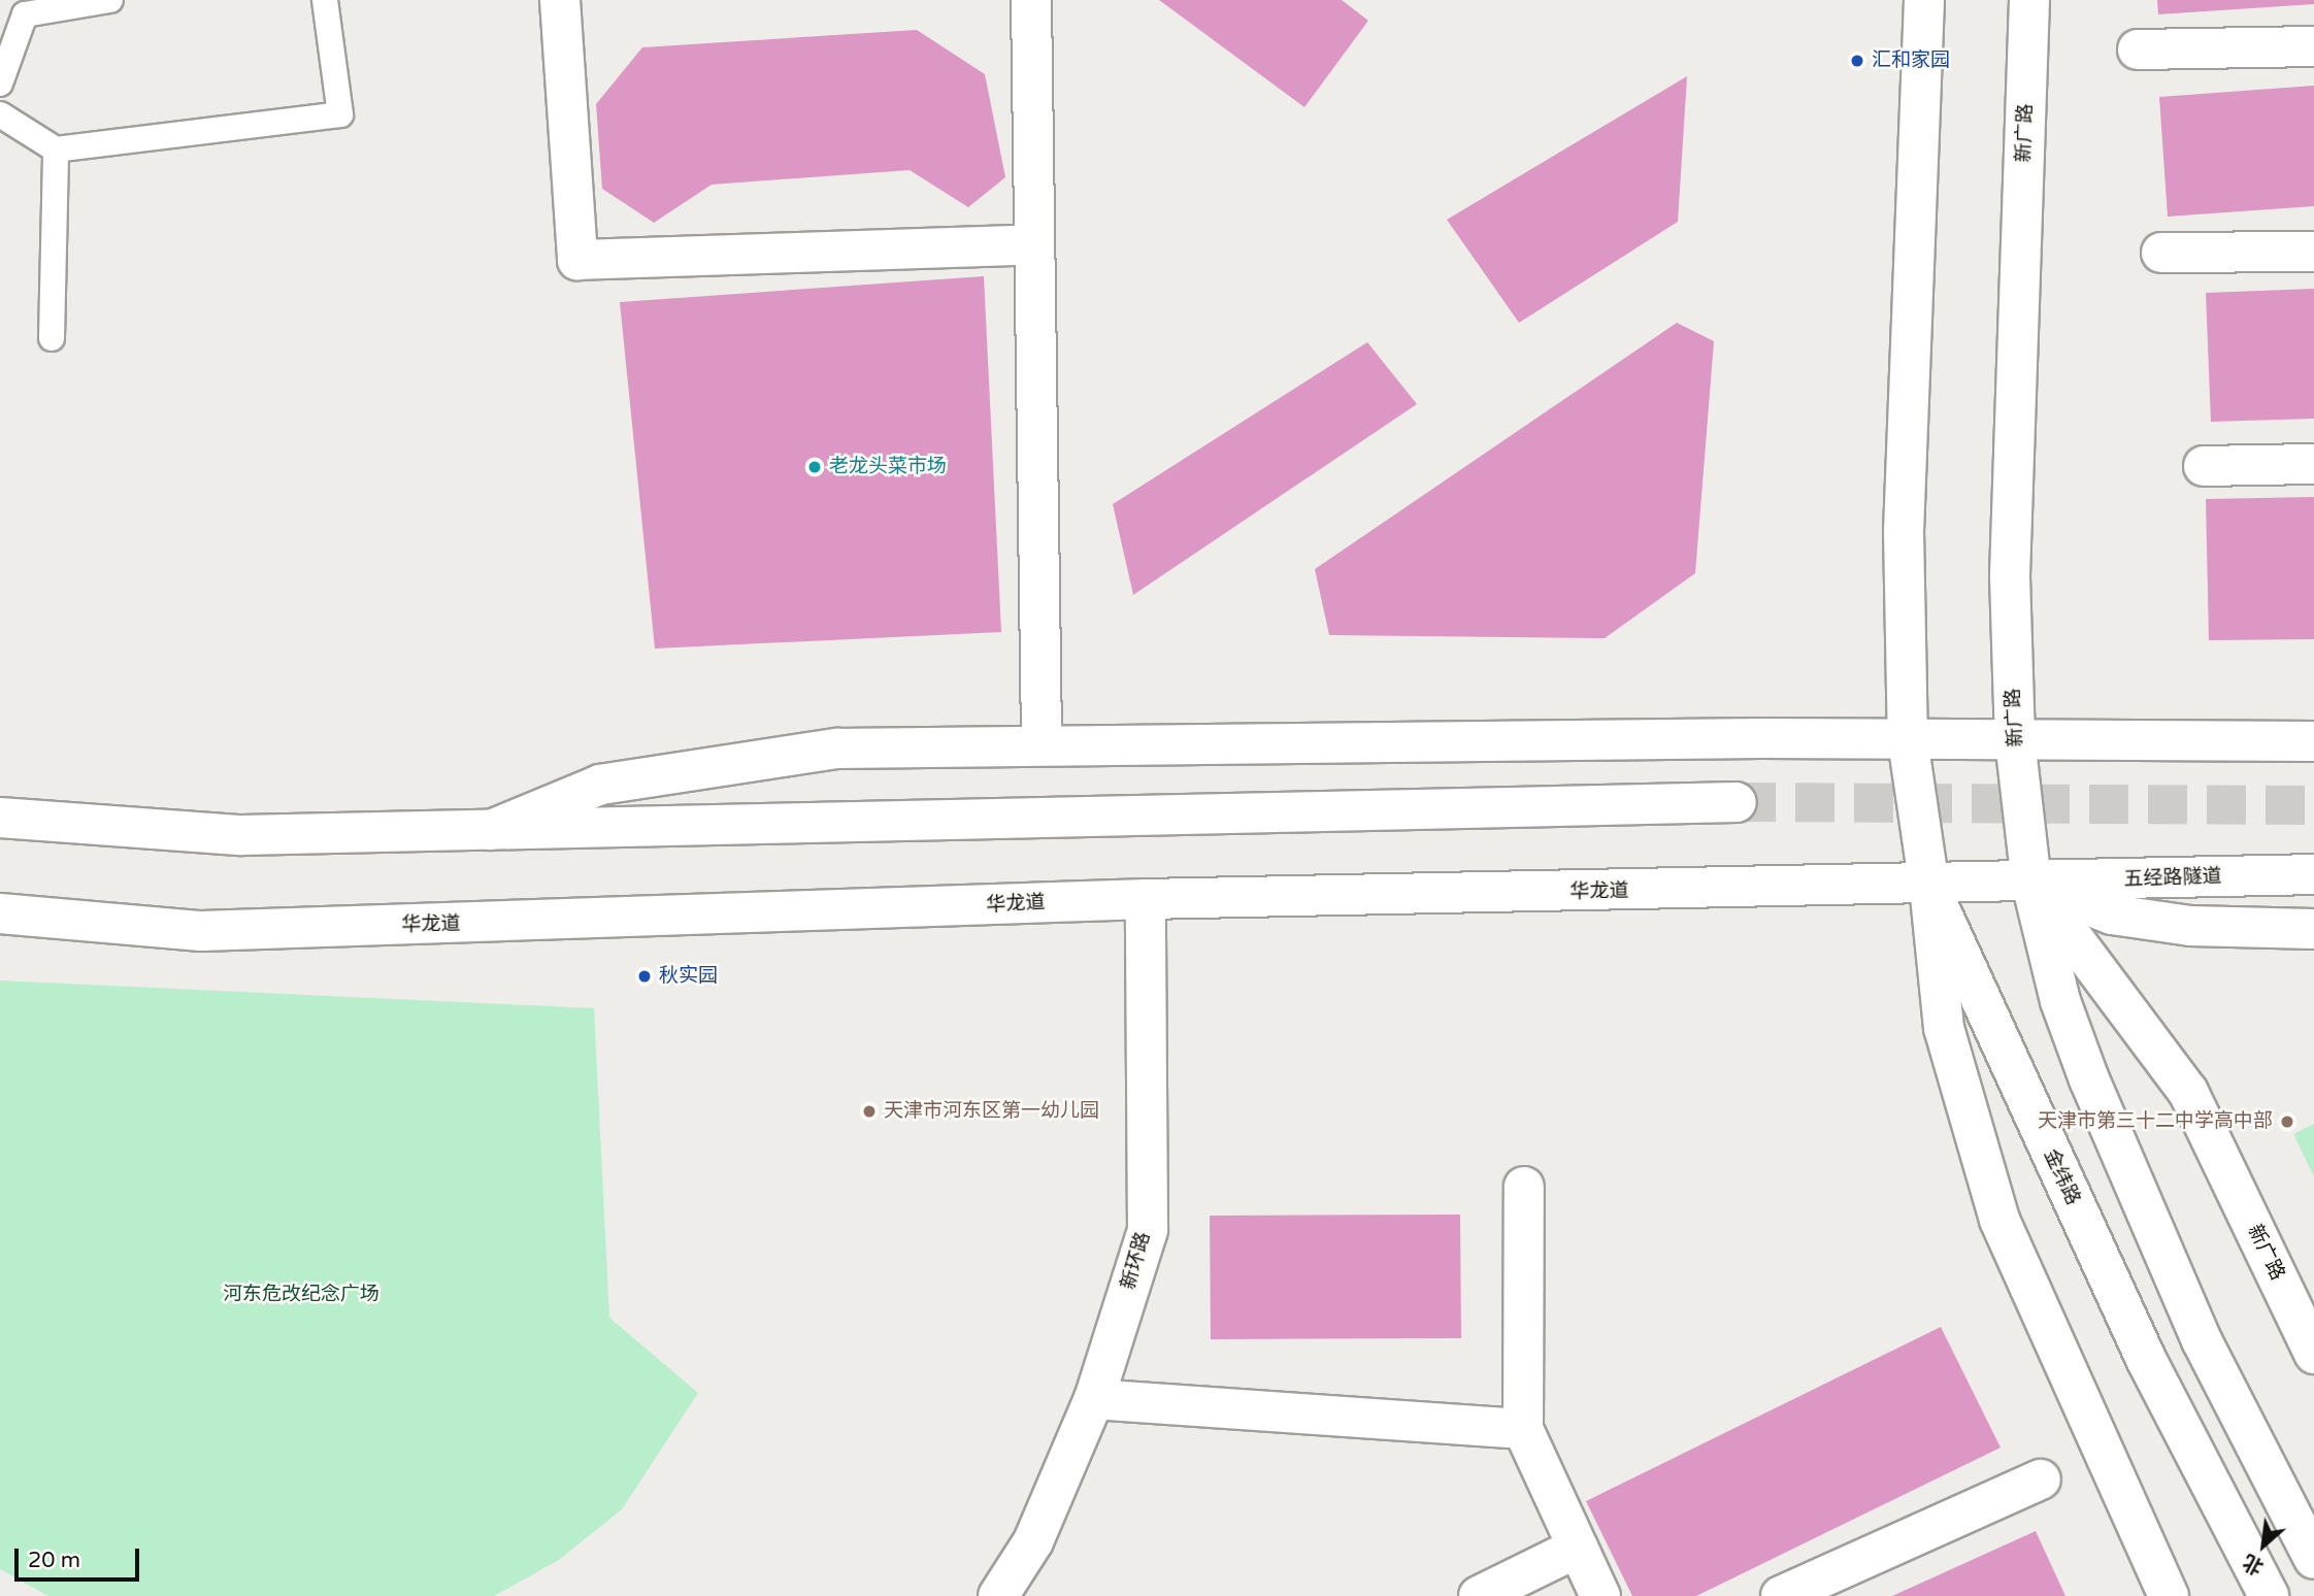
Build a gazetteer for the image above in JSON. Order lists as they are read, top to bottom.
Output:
{
  "streets": {
    "street": [
      "新广路",
      "五经路隧道",
      "华龙道",
      "金纬路",
      "新环路"
    ]
  },
  "crossings": [
    ["新广路", "五经路隧道"],
    ["新广路", "华龙道"],
    ["五经路隧道", "华龙道"],
    ["华龙道", "金纬路"],
    ["华龙道", "新环路"]
  ],
  "parks": ["河东危改纪念广场"],
  "places": [
    "汇和家园",
    "老龙头菜市场",
    "秋实园",
    "天津市河东区第一幼儿园",
    "天津市第三十二中学高中部"
  ],
  "scale_bar": "20 m",
  "north": "bottom left"
}
